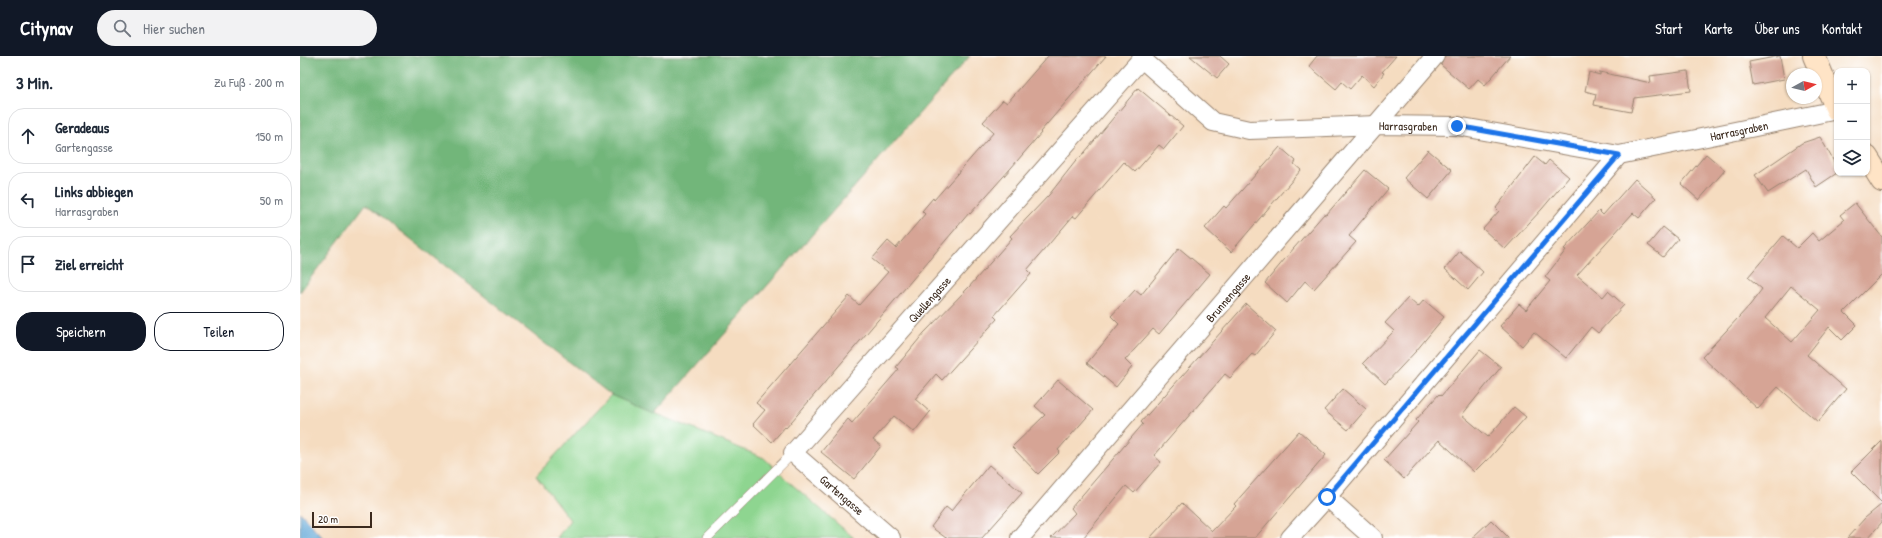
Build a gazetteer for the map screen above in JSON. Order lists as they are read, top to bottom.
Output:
{
  "streets": {
    "street": [
      "Harrasgraben",
      "Brunnengasse",
      "Quellengasse",
      "Gartengasse"
    ]
  },
  "crossings": [
    ["Harrasgraben", "Brunnengasse"],
    ["Harrasgraben", "Quellengasse"],
    ["Quellengasse", "Gartengasse"]
  ],
  "scale_bar": "20 m",
  "north": "right",
  "page": {
    "header": "Citynav",
    "search": "Hier suchen",
    "nav": [
      "Start",
      "Karte",
      "Über uns",
      "Kontakt"
    ],
    "heading": ["3 Min.", "Zu Fuß · 200 m"],
    "map_buttons": ["+", "−"],
    "list": [
      ["Geradeaus", "Gartengasse", "150 m"],
      ["Links abbiegen", "Harrasgraben", "50 m"],
      "Ziel erreicht"
    ],
    "buttons": ["Speichern", "Teilen"],
    "scale": "20 m"
  }
}
